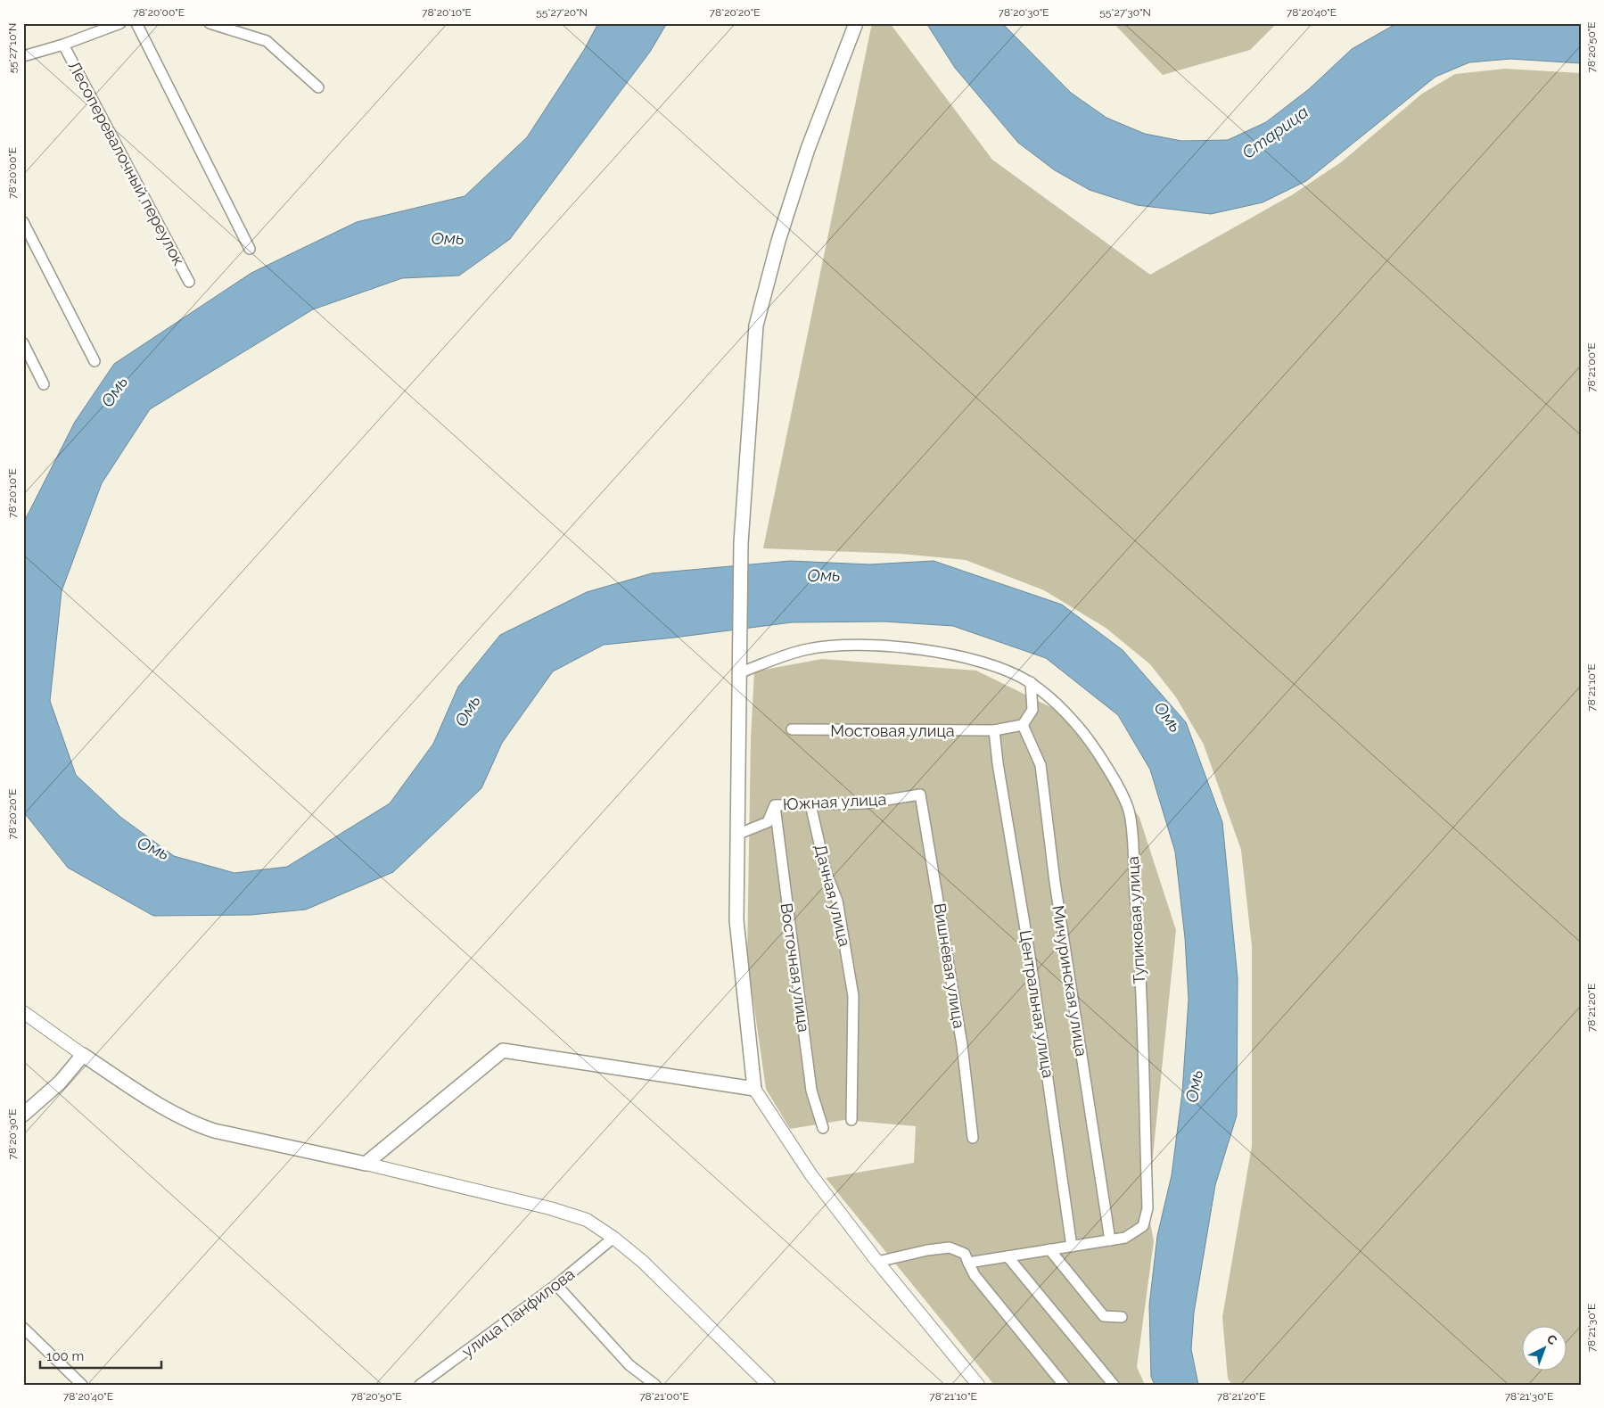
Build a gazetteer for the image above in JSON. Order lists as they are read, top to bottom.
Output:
{
  "streets": {
    "street": [
      "Лесоперевалочный переулок",
      "Мостовая улица",
      "Южная улица",
      "Дачная улица",
      "Тупиковая улица",
      "Вишнёвая улица",
      "Восточная улица",
      "Мичуринская улица",
      "Центральная улица",
      "улица Панфилова"
    ]
  },
  "crossings": [
    ["Мостовая улица", "Мичуринская улица"],
    ["Мостовая улица", "Центральная улица"],
    ["Южная улица", "Дачная улица"],
    ["Южная улица", "Вишнёвая улица"],
    ["Южная улица", "Восточная улица"],
    ["Тупиковая улица", "Мичуринская улица"]
  ],
  "water": ["Старица", "Омь"],
  "scale_bar": "100 m",
  "north": "top right",
  "coordinates": [
    "78°20'00\"E",
    "78°20'10\"E",
    "55°27'20\"N",
    "78°20'20\"E",
    "78°20'30\"E",
    "55°27'30\"N",
    "78°20'40\"E",
    "78°20'50\"E",
    "55°27'10\"N",
    "78°21'00\"E",
    "78°21'10\"E",
    "78°21'20\"E",
    "78°21'30\"E"
  ]
}
